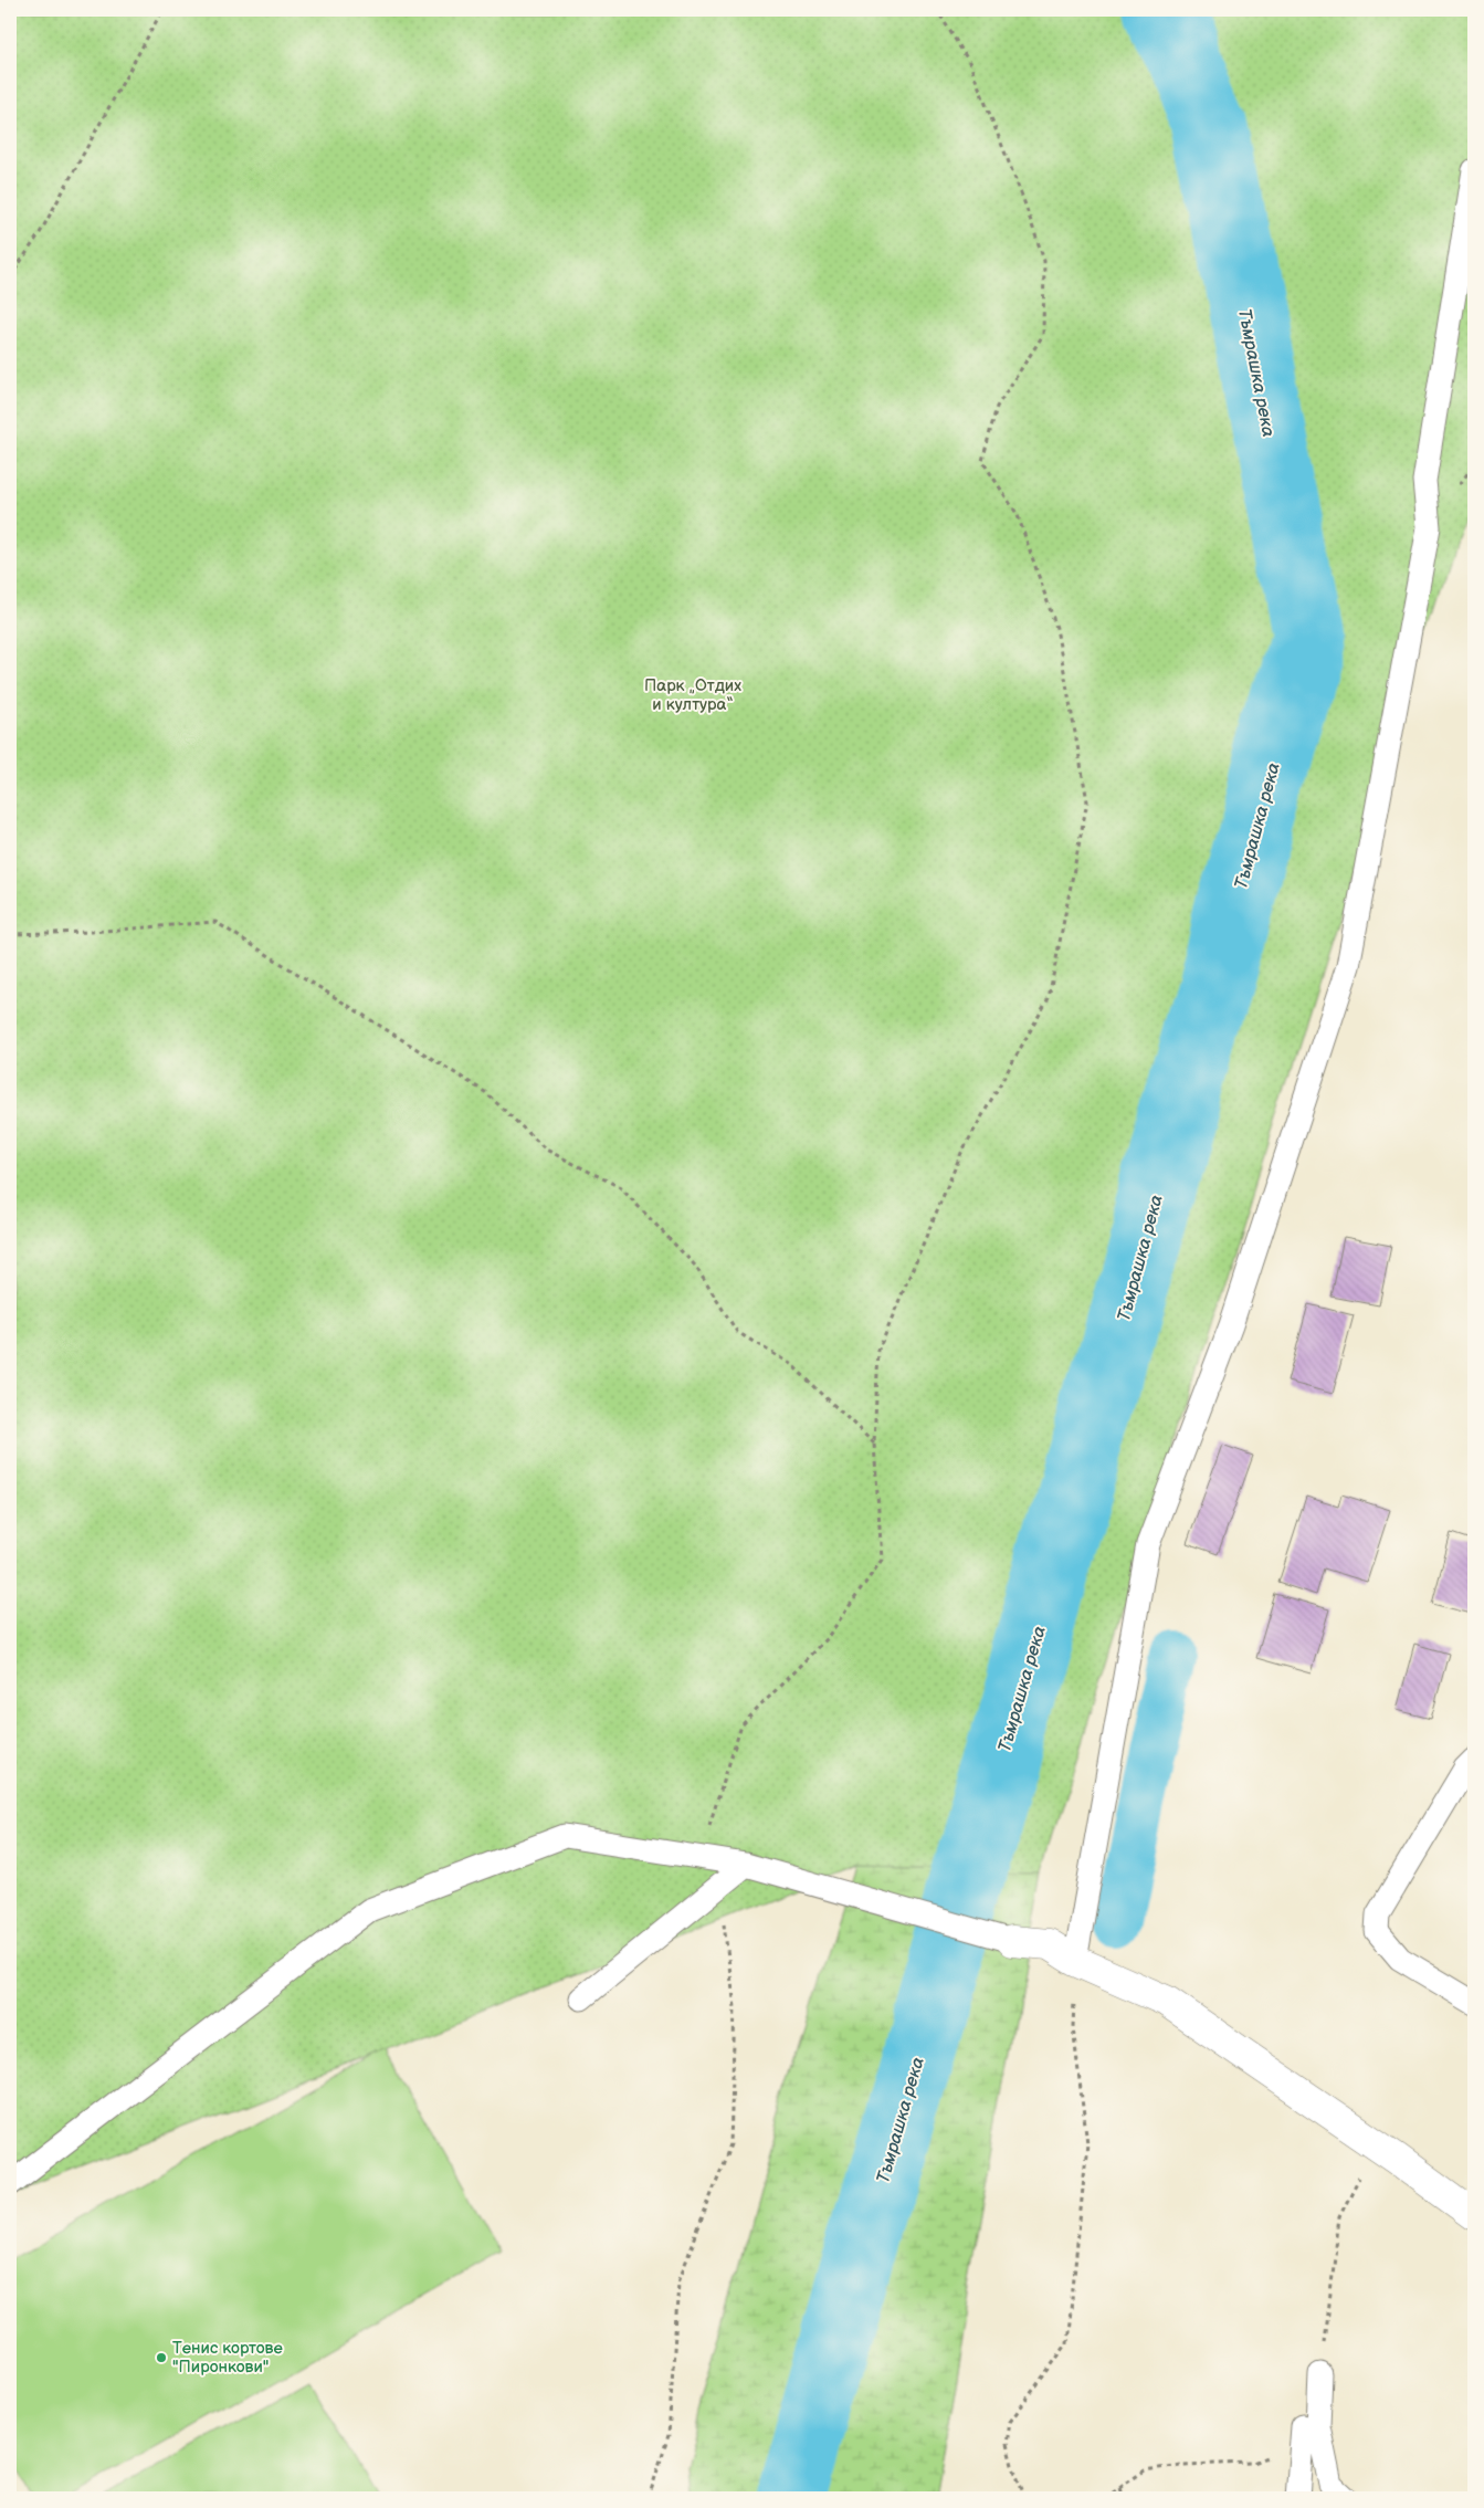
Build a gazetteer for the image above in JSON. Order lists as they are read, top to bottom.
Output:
{
  "water": ["Тъмрашка река"],
  "parks": ["Парк „Отдих и култура“"],
  "places": ["Тенис кортове \"Пиронкови\""]
}
